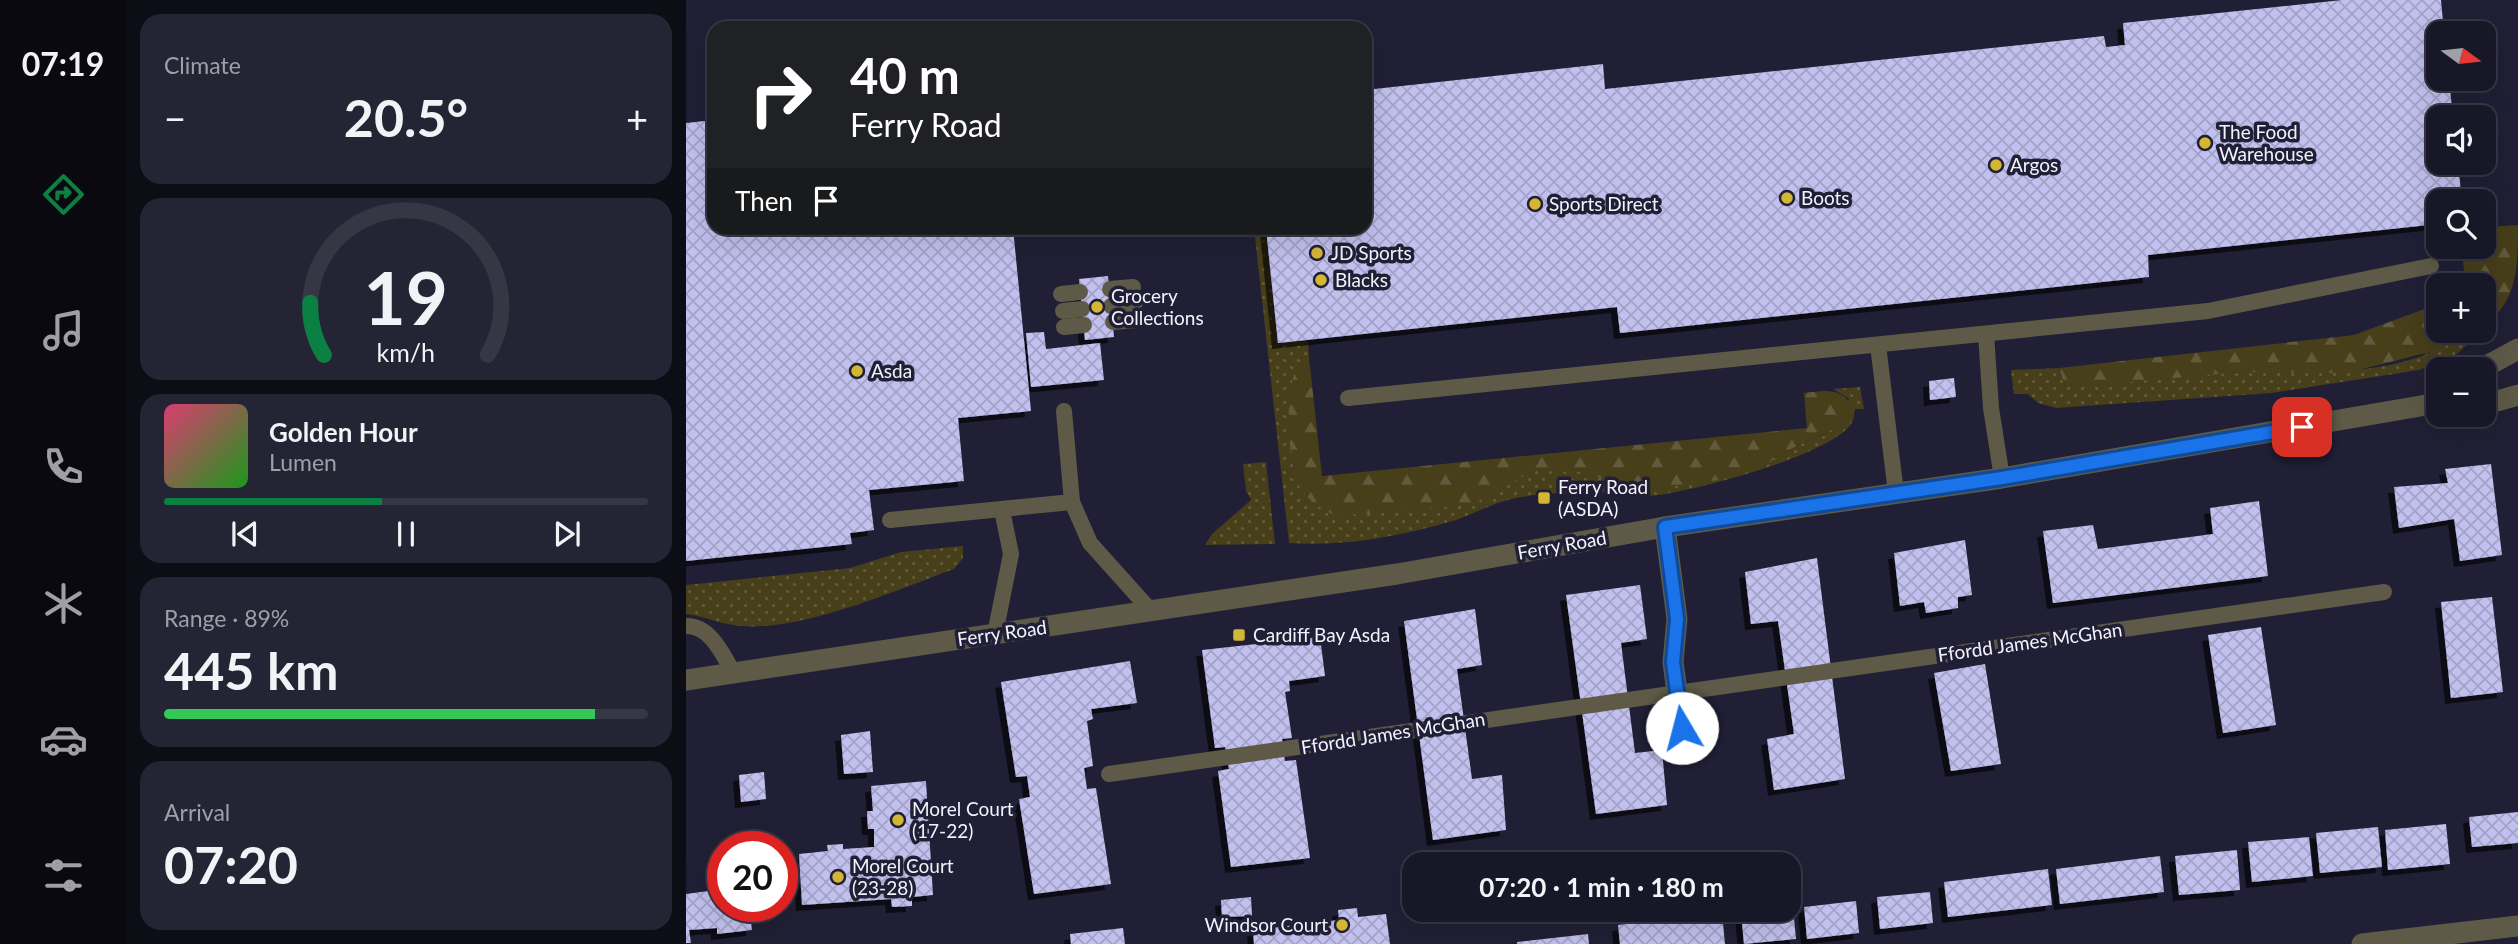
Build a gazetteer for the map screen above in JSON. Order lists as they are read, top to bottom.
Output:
{
  "streets": {
    "street": ["Ferry Road"],
    "lane": ["Ffordd James McGhan"]
  },
  "places": {
    "other": [
      "The Food Warehouse",
      "Argos",
      "Boots",
      "Sports Direct",
      "JD Sports",
      "Blacks",
      "Grocery Collections",
      "Asda",
      "Morel Court (17-22)",
      "Morel Court (23-28)",
      "Windsor Court"
    ],
    "transit": ["Ferry Road (ASDA)", "Cardiff Bay Asda"]
  },
  "north": "right",
  "page": {
    "tabs": "07:19",
    "tile": [
      "Climate",
      ["Range · 89%", "445 km"],
      ["Arrival", "07:20"]
    ],
    "map_buttons": ["+", "−"],
    "turn": ["40 m", "Ferry Road"],
    "heat": ["−", "20.5°", "+"],
    "then": "Then",
    "song": ["Golden Hour", "Lumen"],
    "limit": "20",
    "trip": "07:20 · 1 min · 180 m",
    "gauge": ["19", "km/h"]
  }
}
